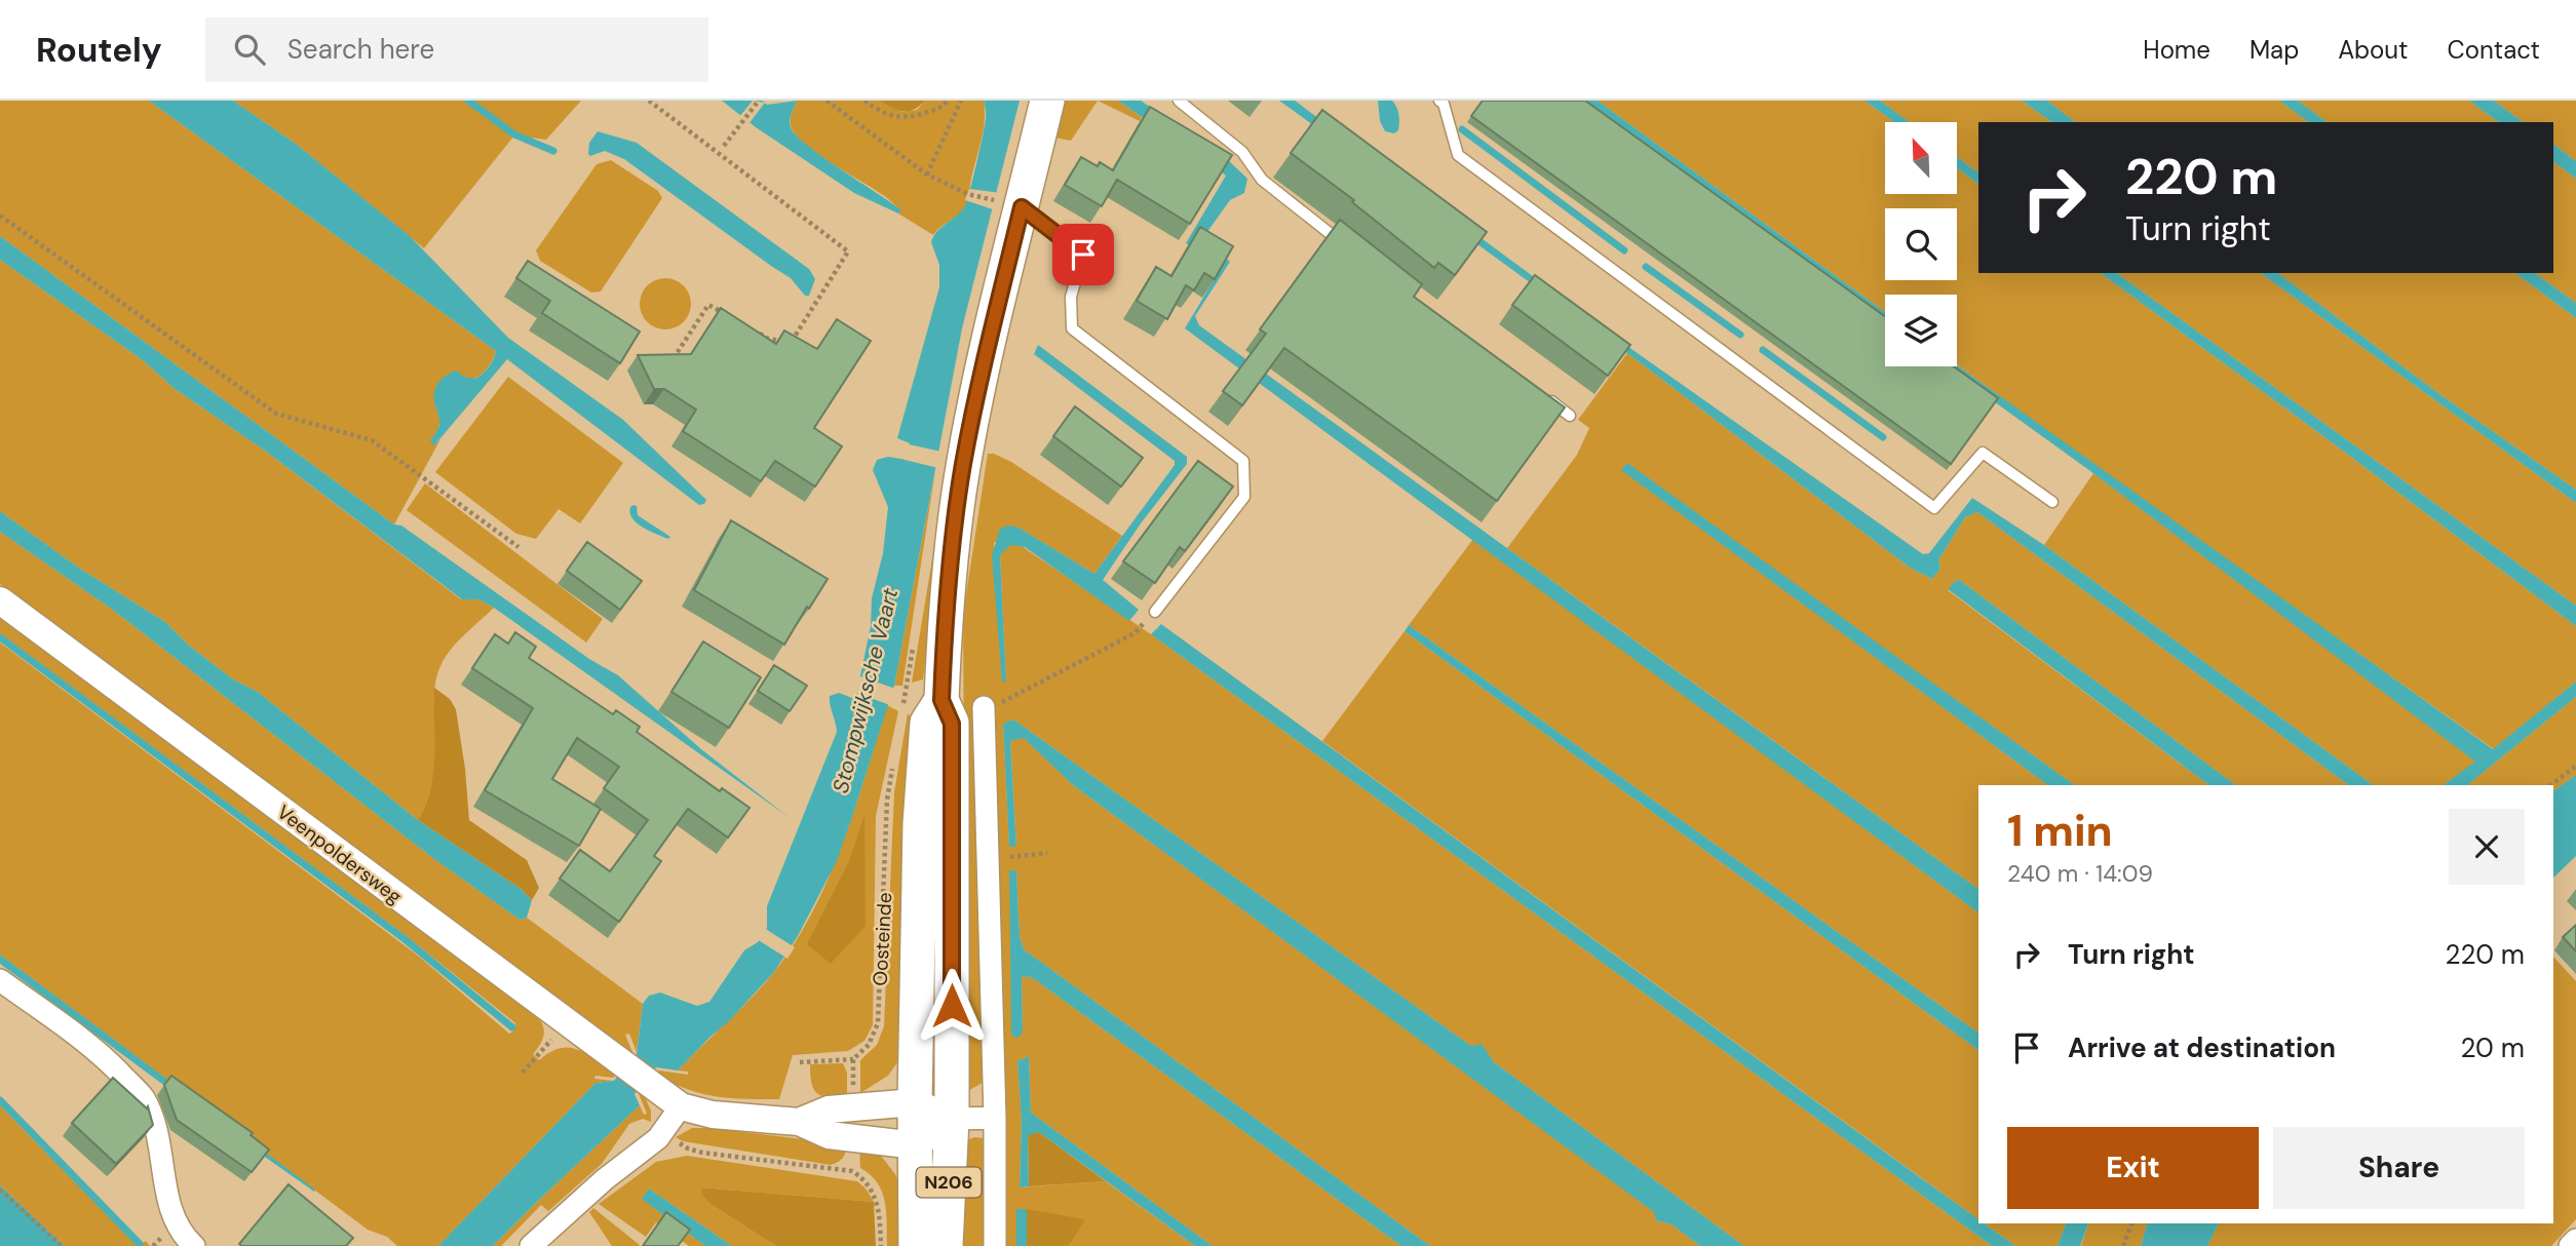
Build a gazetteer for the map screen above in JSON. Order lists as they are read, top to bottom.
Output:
{
  "streets": {
    "main road": ["Oosteinde", "N206"],
    "street": ["Veenpoldersweg"]
  },
  "crossings": [
    ["Oosteinde", "N206"]
  ],
  "water": ["Stompwijksche Vaart"],
  "north": "top left",
  "page": {
    "header": "Routely",
    "search": "Search here",
    "nav": [
      "Home",
      "Map",
      "About",
      "Contact"
    ],
    "turn": ["220 m", "Turn right"],
    "heading": ["1 min", "240 m · 14:09"],
    "list": [
      {
        "name": "Turn right",
        "value": "220 m"
      },
      {
        "name": "Arrive at destination",
        "value": "20 m"
      }
    ],
    "buttons": ["Exit", "Share"]
  }
}
